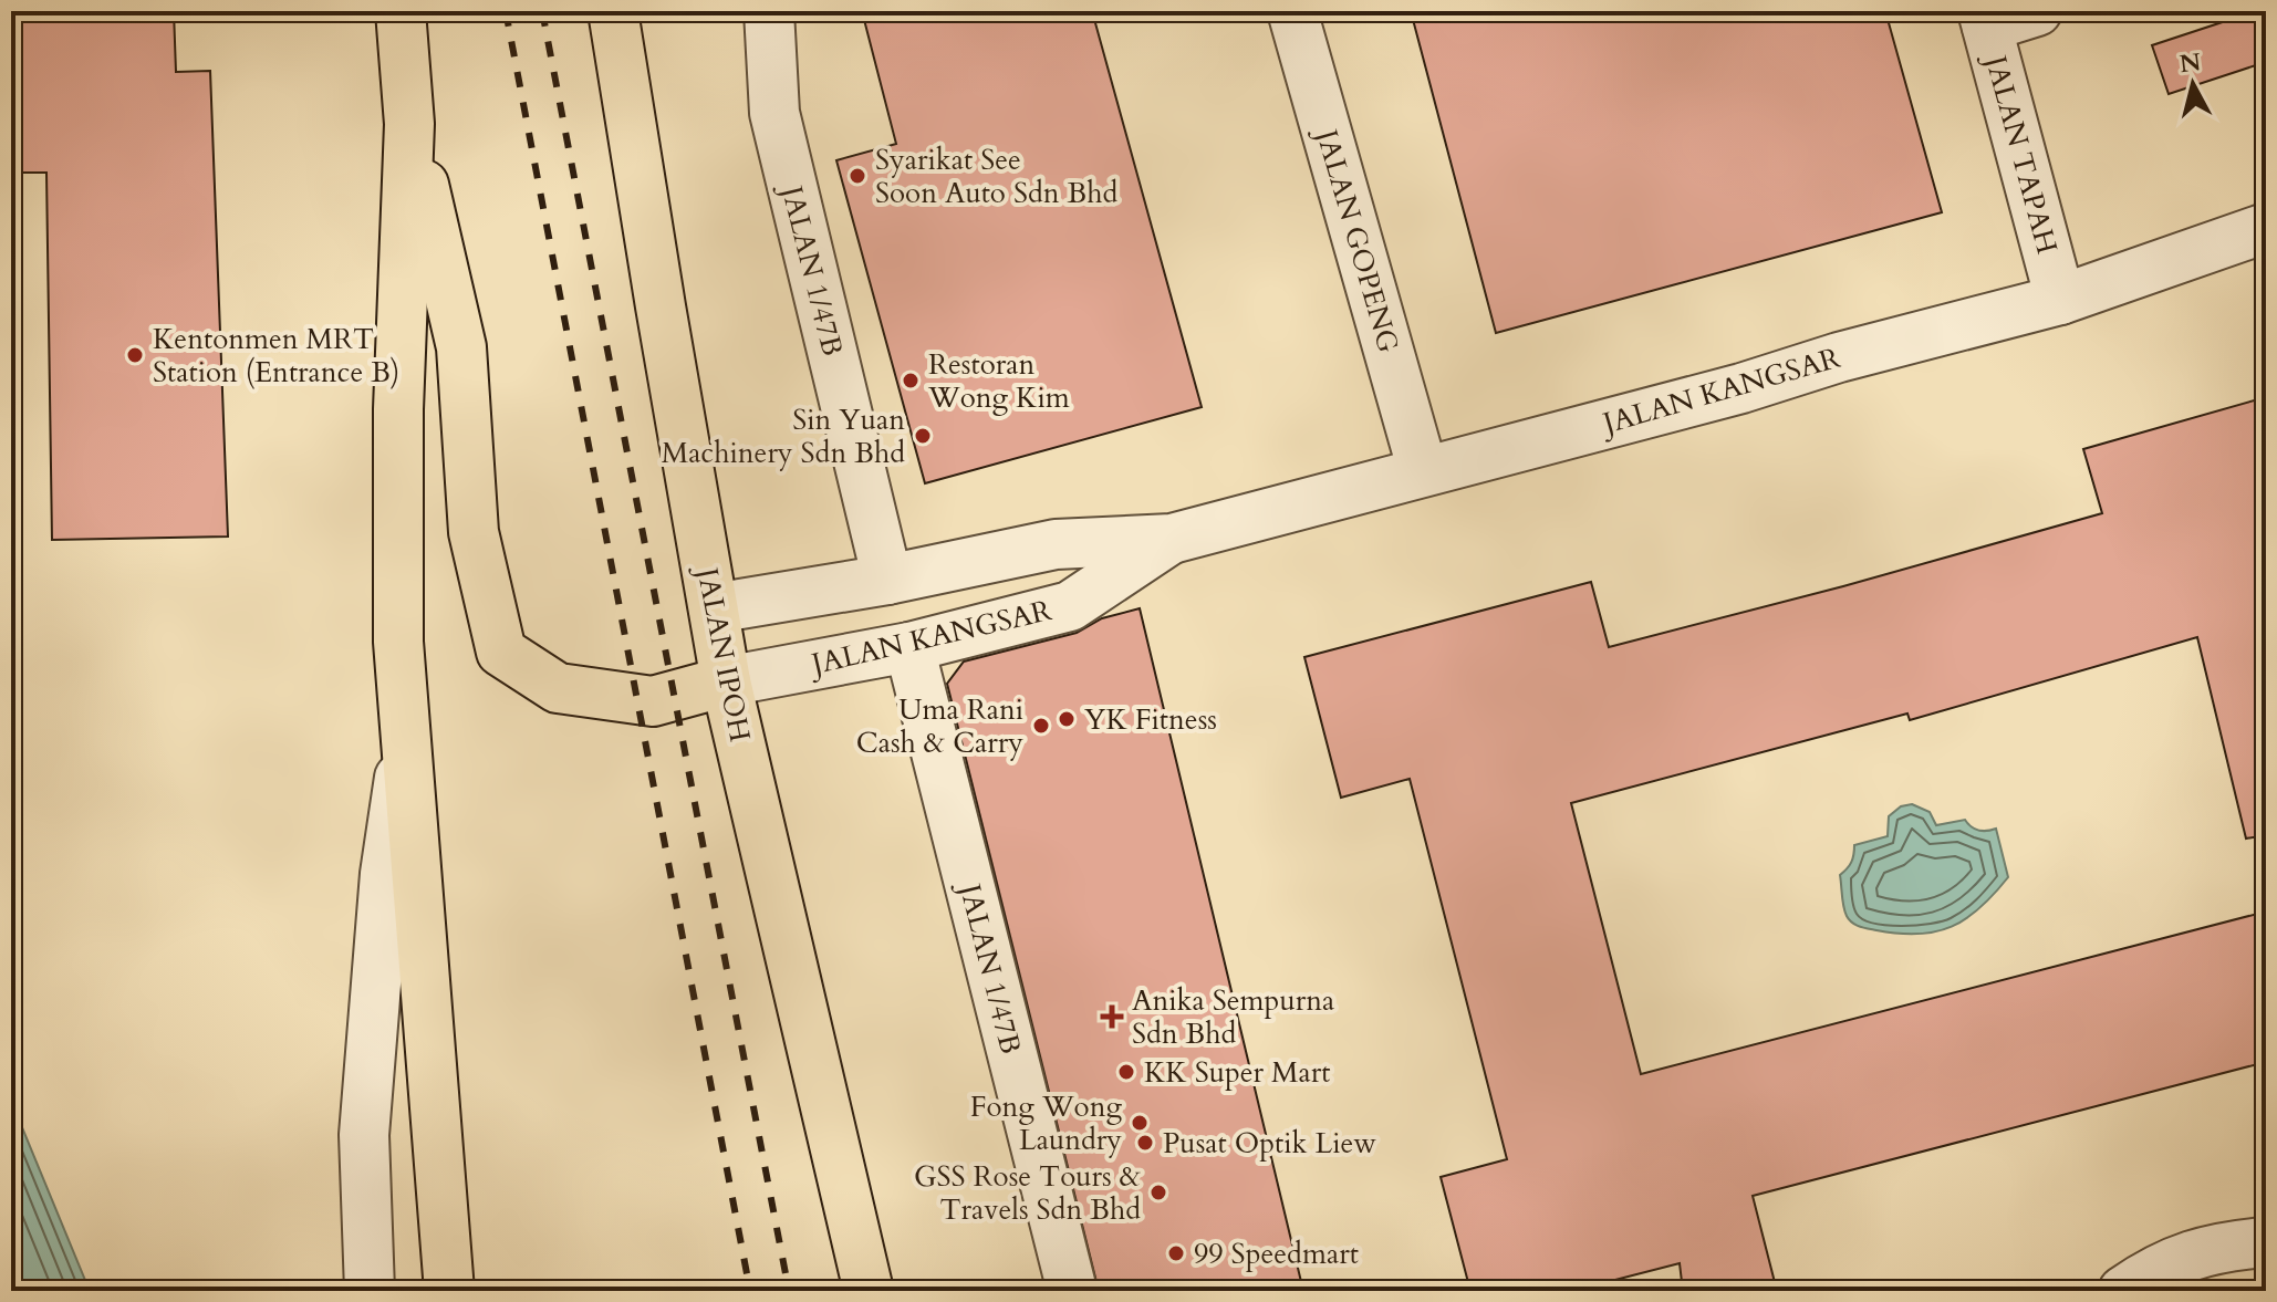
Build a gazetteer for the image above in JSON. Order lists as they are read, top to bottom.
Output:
{
  "streets": {
    "main road": ["JALAN IPOH"],
    "street": [
      "JALAN TAPAH",
      "JALAN GOPENG",
      "JALAN 1/47B",
      "JALAN KANGSAR"
    ]
  },
  "crossings": [
    ["JALAN TAPAH", "JALAN KANGSAR"],
    ["JALAN GOPENG", "JALAN KANGSAR"],
    ["JALAN 1/47B", "JALAN KANGSAR"],
    ["JALAN KANGSAR", "JALAN IPOH"]
  ],
  "places": {
    "other": [
      "Syarikat See Soon Auto Sdn Bhd",
      "Kentonmen MRT Station (Entrance B)",
      "Restoran Wong Kim",
      "Sin Yuan Machinery Sdn Bhd",
      "YK Fitness",
      "Uma Rani Cash & Carry",
      "KK Super Mart",
      "Fong Wong Laundry",
      "Pusat Optik Liew",
      "GSS Rose Tours & Travels Sdn Bhd",
      "99 Speedmart"
    ],
    "health": ["Anika Sempurna Sdn Bhd"]
  },
  "north": "top"
}
